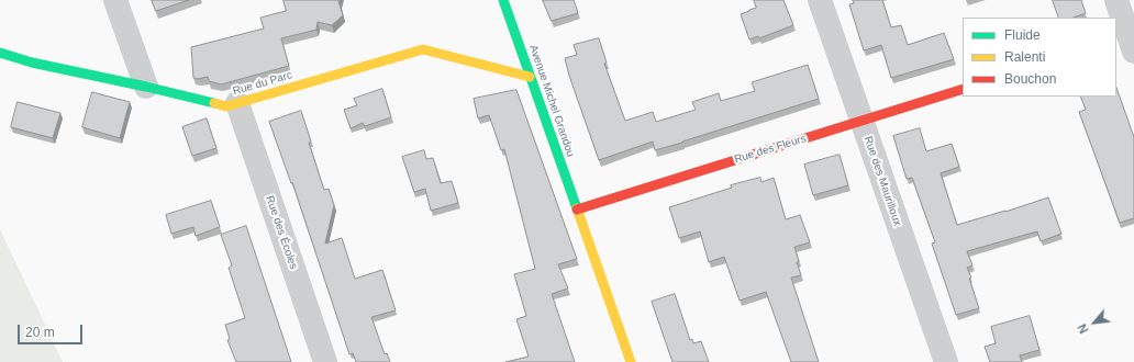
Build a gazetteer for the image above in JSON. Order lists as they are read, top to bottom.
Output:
{
  "streets": {
    "street": [
      "Rue du Parc",
      "Avenue Michel Grandou",
      "Rue des Fleurs",
      "Rue des Maurilloux",
      "Rue des Écoles"
    ]
  },
  "crossings": [
    ["Rue du Parc", "Avenue Michel Grandou"],
    ["Rue du Parc", "Rue des Écoles"],
    ["Avenue Michel Grandou", "Rue des Fleurs"],
    ["Rue des Fleurs", "Rue des Maurilloux"]
  ],
  "legend": ["Fluide", "Ralenti", "Bouchon"],
  "scale_bar": "20 m",
  "north": "bottom left"
}
